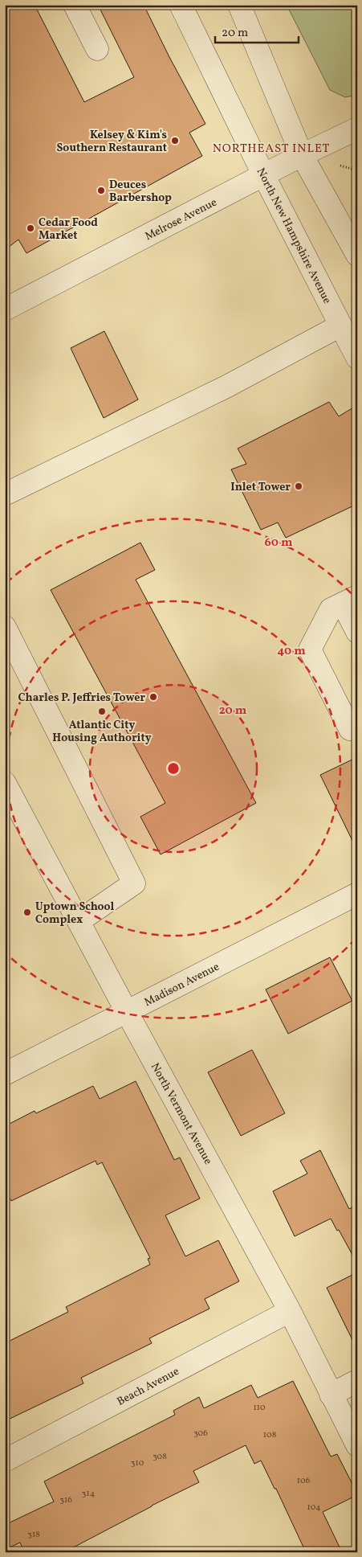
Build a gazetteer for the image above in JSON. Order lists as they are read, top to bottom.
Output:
{
  "streets": {
    "street": [
      "Melrose Avenue",
      "North New Hampshire Avenue",
      "Madison Avenue",
      "North Vermont Avenue",
      "Beach Avenue"
    ]
  },
  "crossings": [
    ["Melrose Avenue", "North New Hampshire Avenue"],
    ["Madison Avenue", "North Vermont Avenue"],
    ["North Vermont Avenue", "Beach Avenue"]
  ],
  "districts": ["NORTHEAST INLET"],
  "places": [
    "Kelsey & Kim's Southern Restaurant",
    "Deuces Barbershop",
    "Cedar Food Market",
    "Inlet Tower",
    "Charles P. Jeffries Tower",
    "Atlantic City Housing Authority",
    "Uptown School Complex"
  ],
  "house_numbers": [
    "110",
    "306",
    "108",
    "308",
    "310",
    "106",
    "314",
    "316",
    "104",
    "318"
  ],
  "scale_bar": "20 m",
  "rings": ["60 m", "40 m", "20 m"]
}
